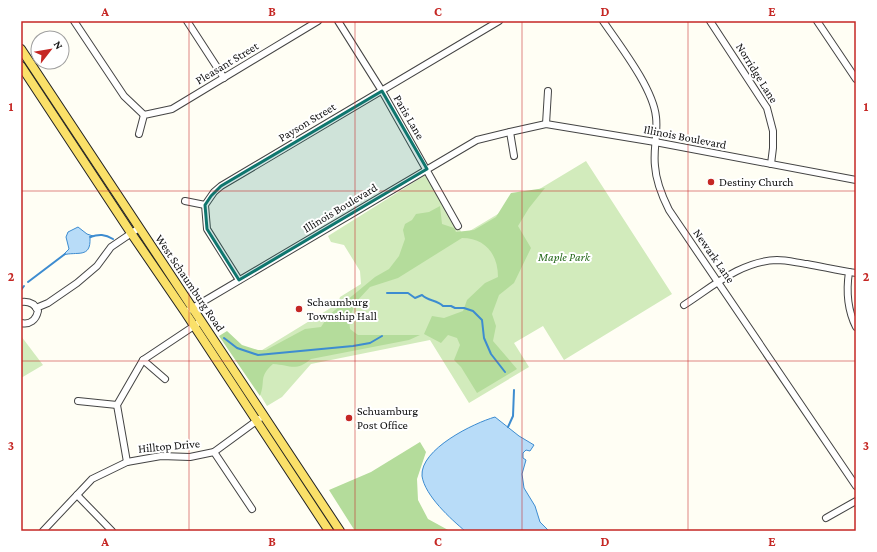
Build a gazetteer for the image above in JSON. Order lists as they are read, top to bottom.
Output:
{
  "streets": {
    "main road": ["West Schaumburg Road"],
    "street": [
      "Pleasant Street",
      "Norridge Lane",
      "Paris Lane",
      "Payson Street",
      "Illinois Boulevard",
      "Newark Lane",
      "Hilltop Drive"
    ]
  },
  "crossings": [
    ["Norridge Lane", "Illinois Boulevard"],
    ["Paris Lane", "Payson Street"],
    ["Paris Lane", "Illinois Boulevard"],
    ["Illinois Boulevard", "Newark Lane"],
    ["Illinois Boulevard", "West Schaumburg Road"],
    ["West Schaumburg Road", "Hilltop Drive"]
  ],
  "parks": ["Maple Park"],
  "places": ["Destiny Church", "Schaumburg Township Hall", "Schuamburg Post Office"],
  "north": "top right",
  "grid": {
    "columns": [
      "A",
      "B",
      "C",
      "D",
      "E"
    ],
    "rows": ["1", "2", "3"]
  }
}
